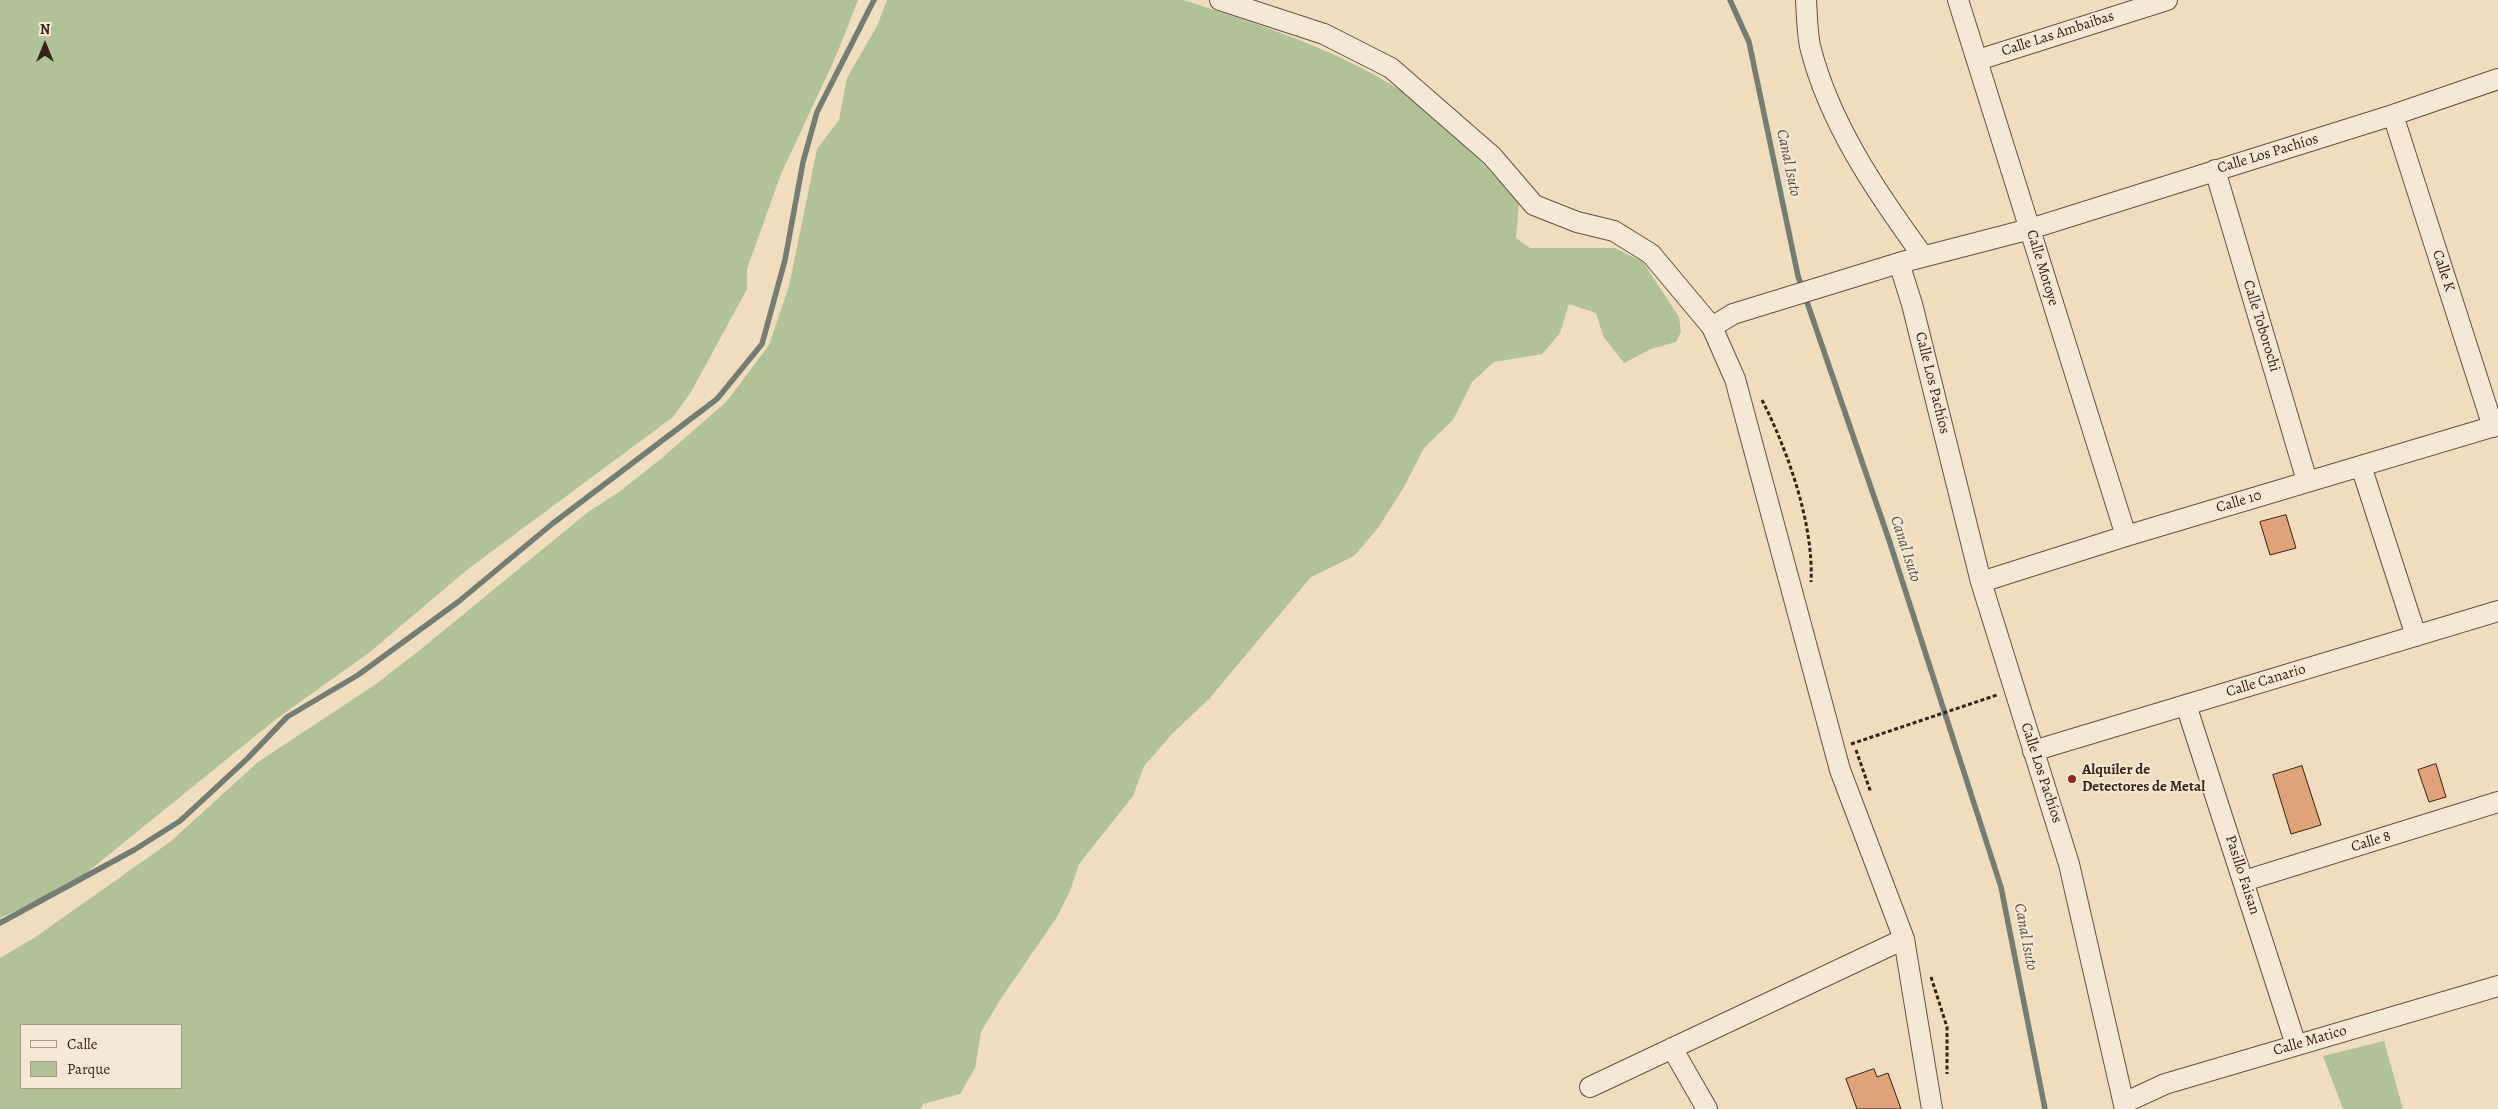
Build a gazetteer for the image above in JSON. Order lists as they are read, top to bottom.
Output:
{
  "streets": {
    "street": [
      "Calle Las Ambaibas",
      "Calle Los Pachíos",
      "Calle Motoye",
      "Calle K",
      "Calle Toborochi",
      "Calle 10",
      "Calle Canario",
      "Calle 8",
      "Pasillo Faisan",
      "Calle Matico"
    ]
  },
  "crossings": [
    ["Calle Las Ambaibas", "Calle Motoye"],
    ["Calle Los Pachíos", "Calle Motoye"],
    ["Calle Los Pachíos", "Calle K"],
    ["Calle Los Pachíos", "Calle Toborochi"],
    ["Calle Los Pachíos", "Calle 10"],
    ["Calle Los Pachíos", "Calle Canario"],
    ["Calle Los Pachíos", "Calle Matico"],
    ["Calle Motoye", "Calle 10"],
    ["Calle K", "Calle 10"],
    ["Calle Toborochi", "Calle 10"],
    ["Calle Canario", "Pasillo Faisan"],
    ["Calle 8", "Pasillo Faisan"],
    ["Pasillo Faisan", "Calle Matico"]
  ],
  "water": ["Canal Isuto"],
  "places": ["Alquiler de Detectores de Metal"],
  "legend": ["Calle", "Parque"],
  "north": "top"
}
